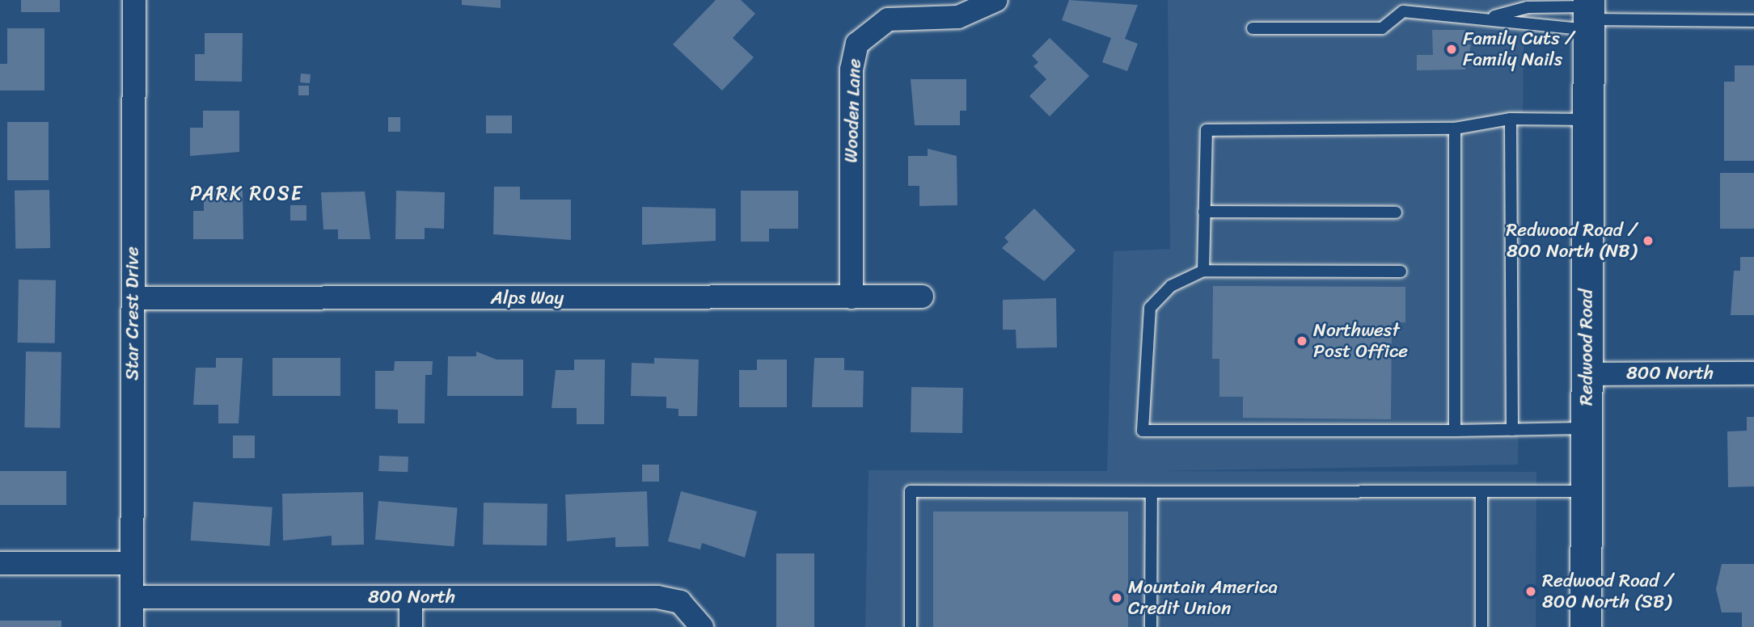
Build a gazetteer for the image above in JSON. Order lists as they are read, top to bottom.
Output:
{
  "streets": {
    "main road": ["Redwood Road"],
    "street": [
      "Wooden Lane",
      "Alps Way",
      "Star Crest Drive",
      "800 North"
    ]
  },
  "crossings": [
    ["Wooden Lane", "Alps Way"],
    ["Alps Way", "Star Crest Drive"],
    ["Star Crest Drive", "800 North"],
    ["Redwood Road", "800 North"]
  ],
  "districts": ["PARK ROSE"],
  "places": [
    "Family Cuts / Family Nails",
    "Redwood Road / 800 North (NB)",
    "Northwest Post Office",
    "Redwood Road / 800 North (SB)",
    "Mountain America Credit Union"
  ]
}
